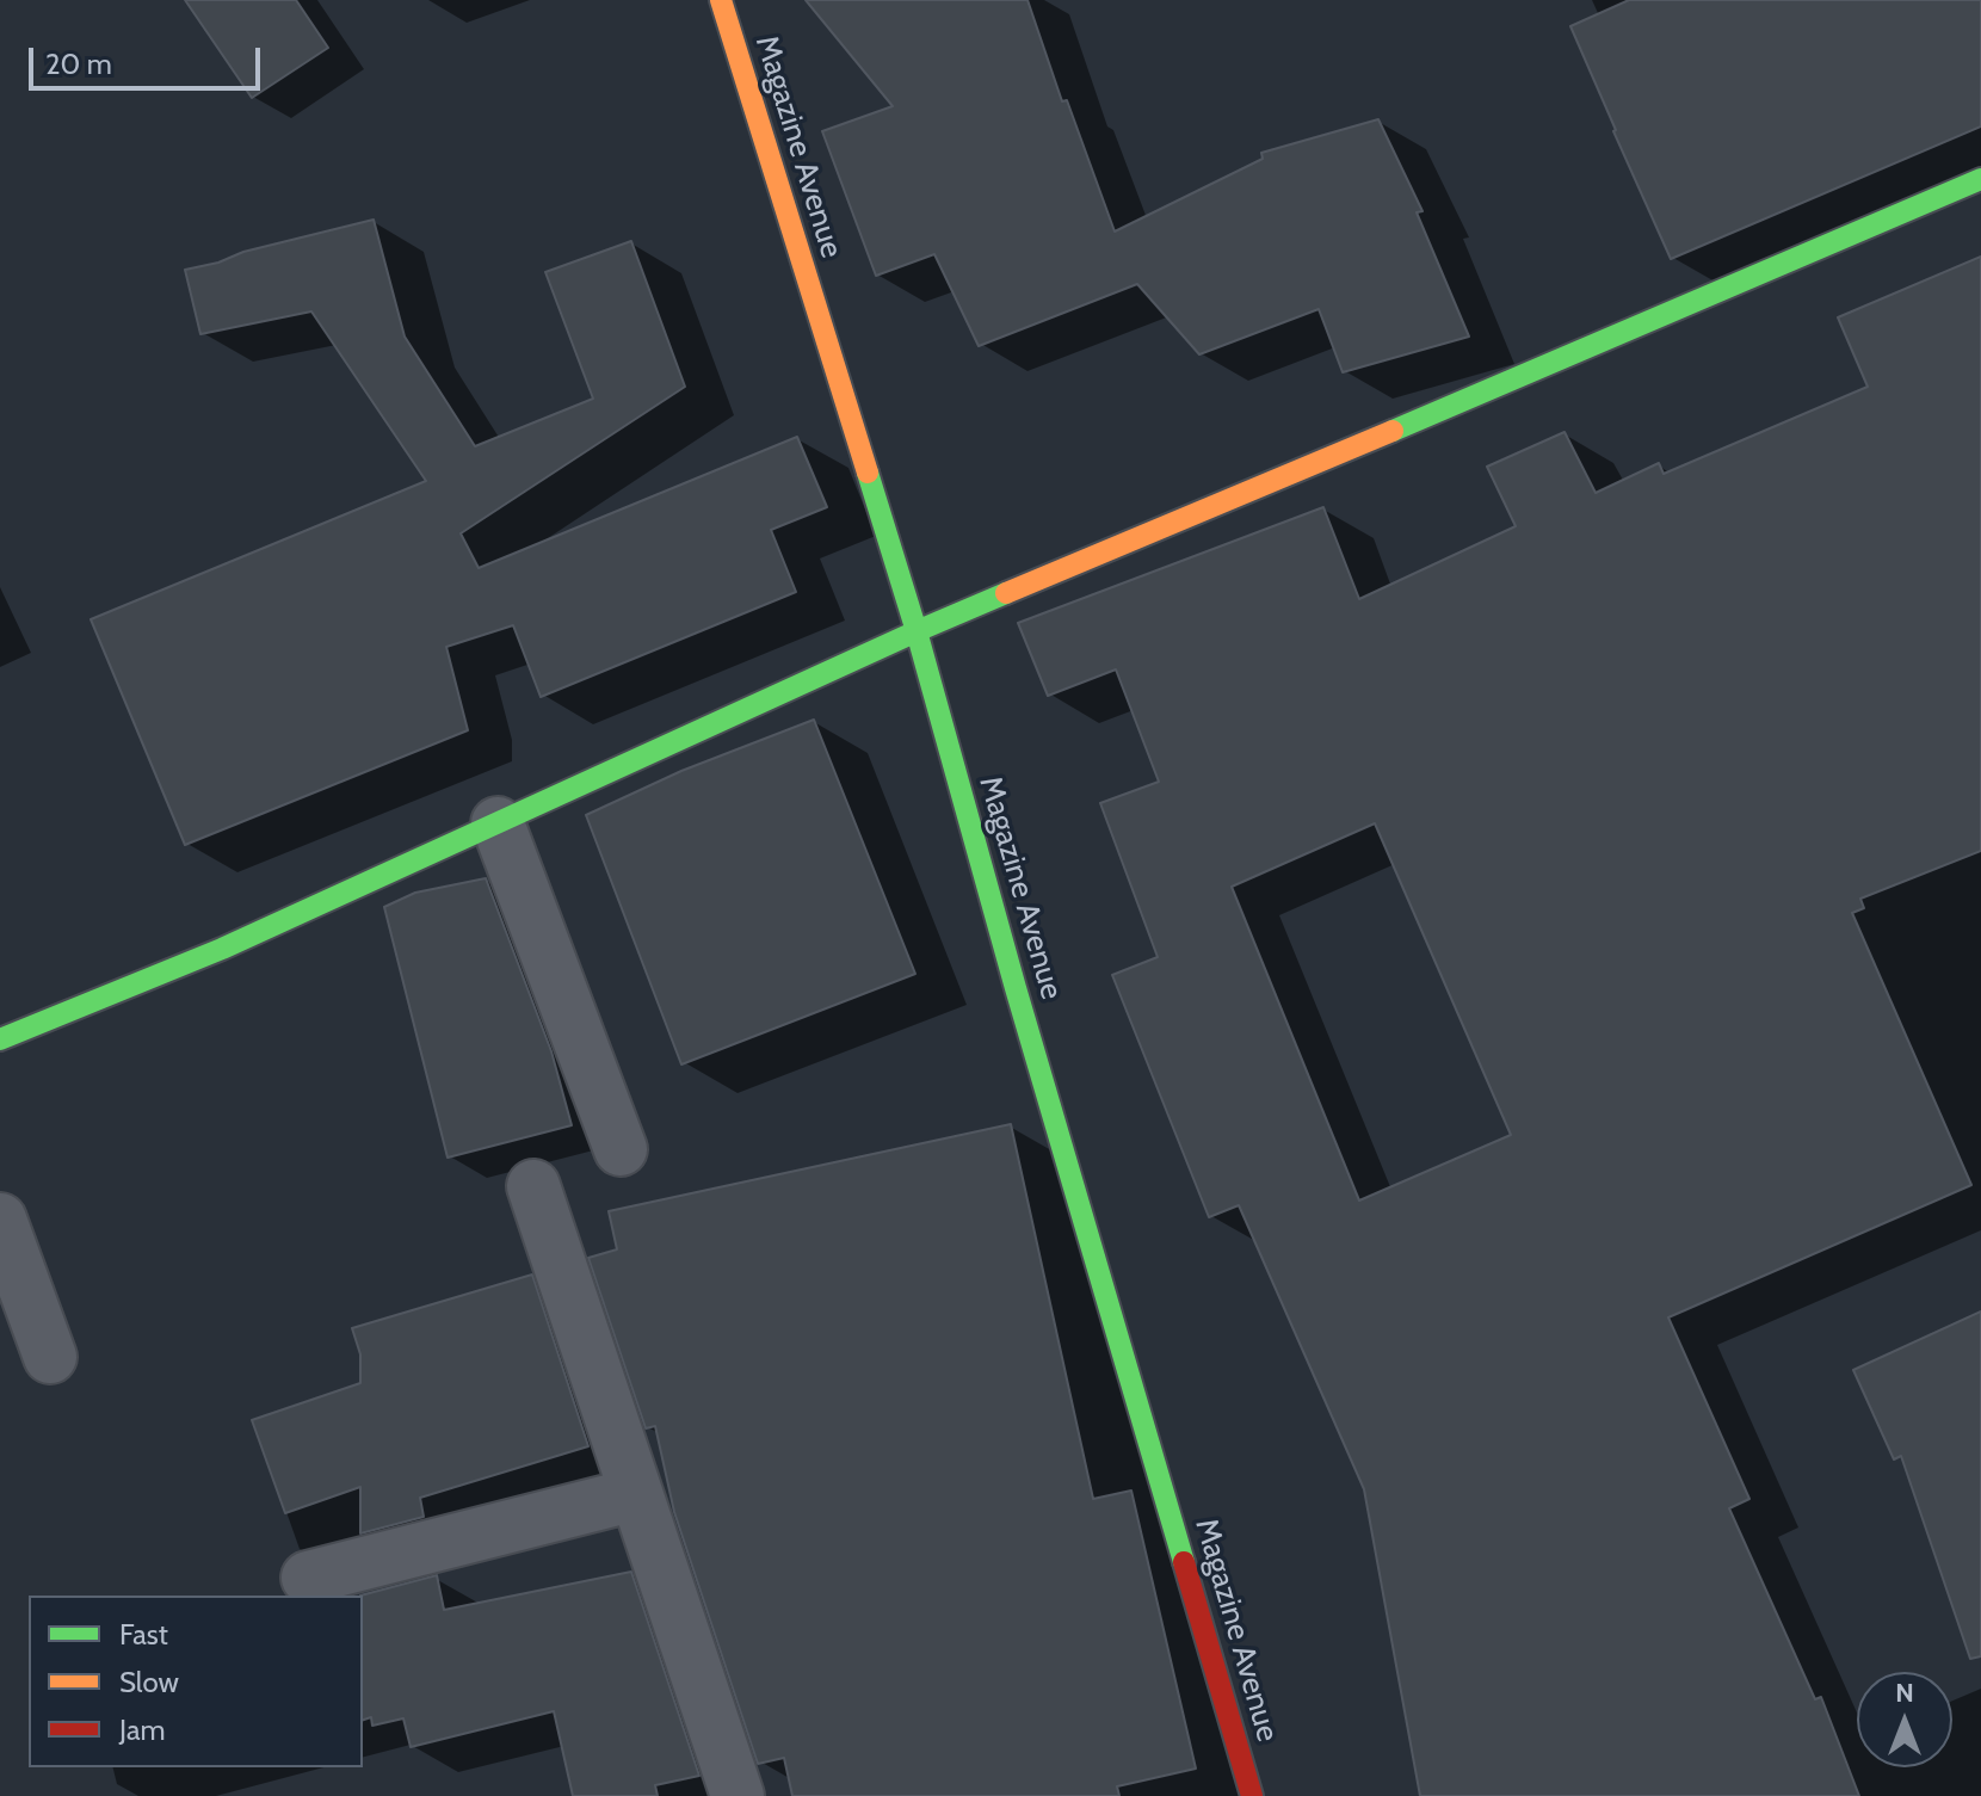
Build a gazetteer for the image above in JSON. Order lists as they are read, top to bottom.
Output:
{
  "streets": {
    "street": ["Magazine Avenue"]
  },
  "legend": ["Fast", "Slow", "Jam"],
  "scale_bar": "20 m",
  "north": "top"
}
